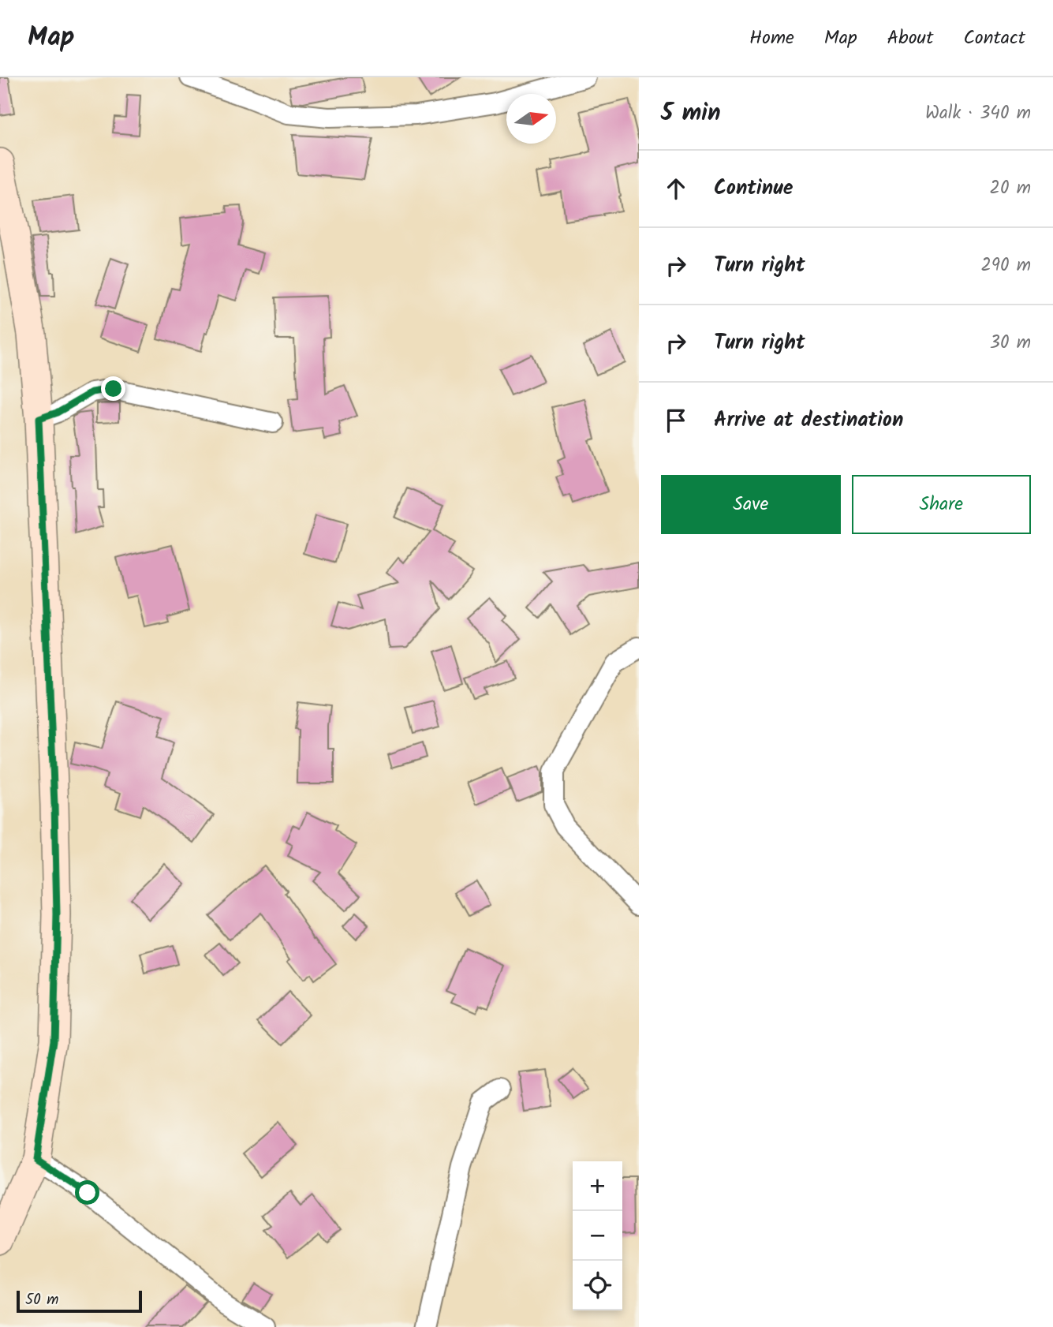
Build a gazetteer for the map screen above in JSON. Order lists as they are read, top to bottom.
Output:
{
  "scale_bar": "50 m",
  "north": "right",
  "page": {
    "header": "Map",
    "nav": [
      "Home",
      "Map",
      "About",
      "Contact"
    ],
    "heading": ["5 min", "Walk · 340 m"],
    "list": [
      ["Continue", "20 m"],
      ["Turn right", "290 m"],
      ["Turn right", "30 m"],
      "Arrive at destination"
    ],
    "buttons": ["Save", "Share"],
    "map_buttons": ["+", "−"],
    "scale": "50 m"
  }
}
